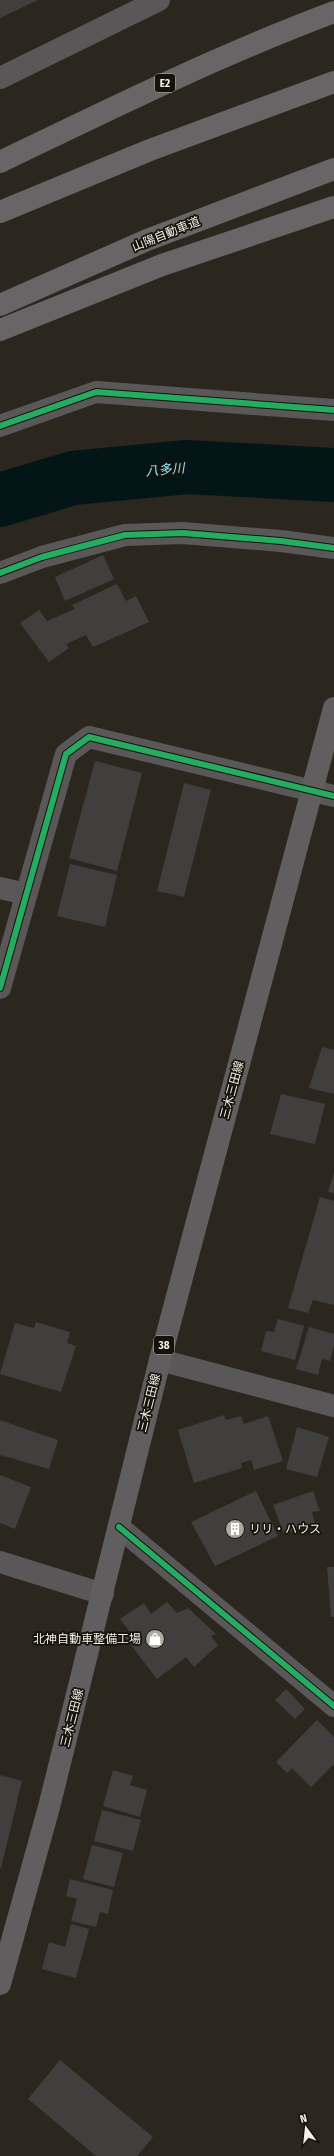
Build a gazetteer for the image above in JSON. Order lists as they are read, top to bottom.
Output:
{
  "streets": {
    "highway": ["E2", "山陽自動車道"],
    "main road": ["三木三田線", "38"]
  },
  "water": ["八多川"],
  "places": {
    "building": ["リリ・ハウス"],
    "shop": ["北神自動車整備工場"]
  },
  "north": "top"
}
